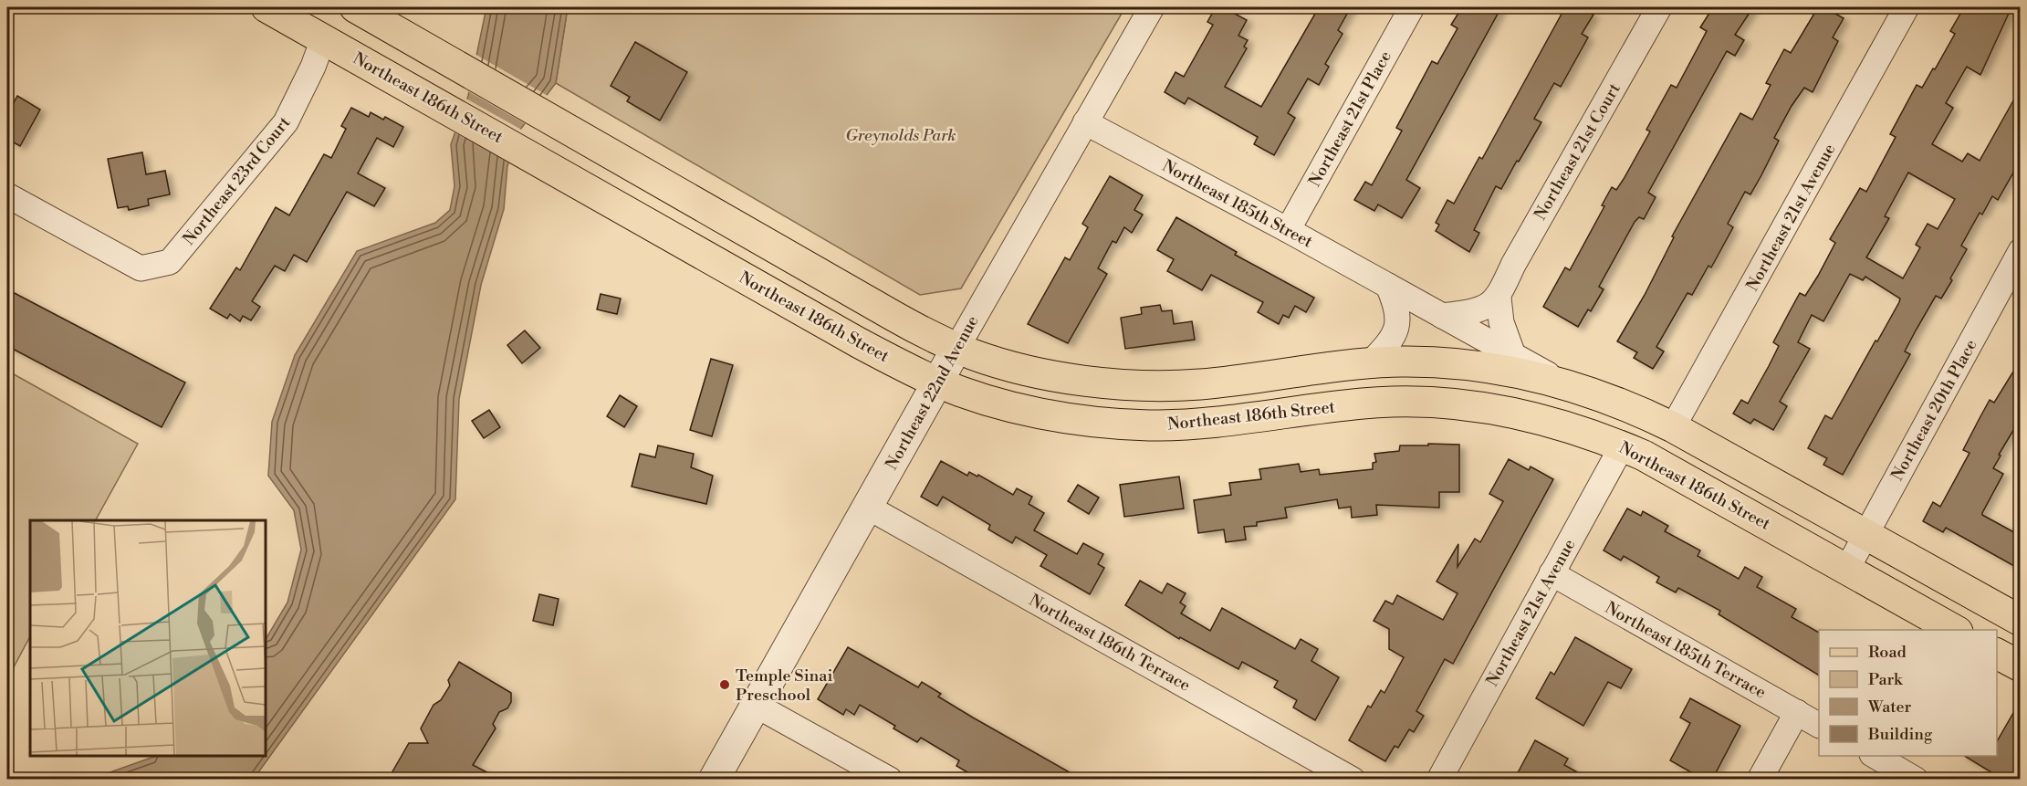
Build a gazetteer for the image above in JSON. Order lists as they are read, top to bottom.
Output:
{
  "streets": {
    "main road": ["Northeast 186th Street"],
    "street": [
      "Northeast 21st Place",
      "Northeast 21st Court",
      "Northeast 23rd Court",
      "Northeast 185th Street",
      "Northeast 21st Avenue",
      "Northeast 22nd Avenue",
      "Northeast 20th Place",
      "Northeast 186th Terrace",
      "Northeast 185th Terrace"
    ]
  },
  "crossings": [
    ["Northeast 186th Street", "Northeast 23rd Court"],
    ["Northeast 186th Street", "Northeast 21st Avenue"],
    ["Northeast 186th Street", "Northeast 22nd Avenue"],
    ["Northeast 186th Street", "Northeast 20th Place"],
    ["Northeast 21st Place", "Northeast 185th Street"],
    ["Northeast 185th Street", "Northeast 22nd Avenue"],
    ["Northeast 21st Avenue", "Northeast 185th Terrace"],
    ["Northeast 22nd Avenue", "Northeast 186th Terrace"]
  ],
  "parks": ["Greynolds Park"],
  "places": ["Temple Sinai Preschool"],
  "legend": [
    "Road",
    "Park",
    "Water",
    "Building"
  ]
}
